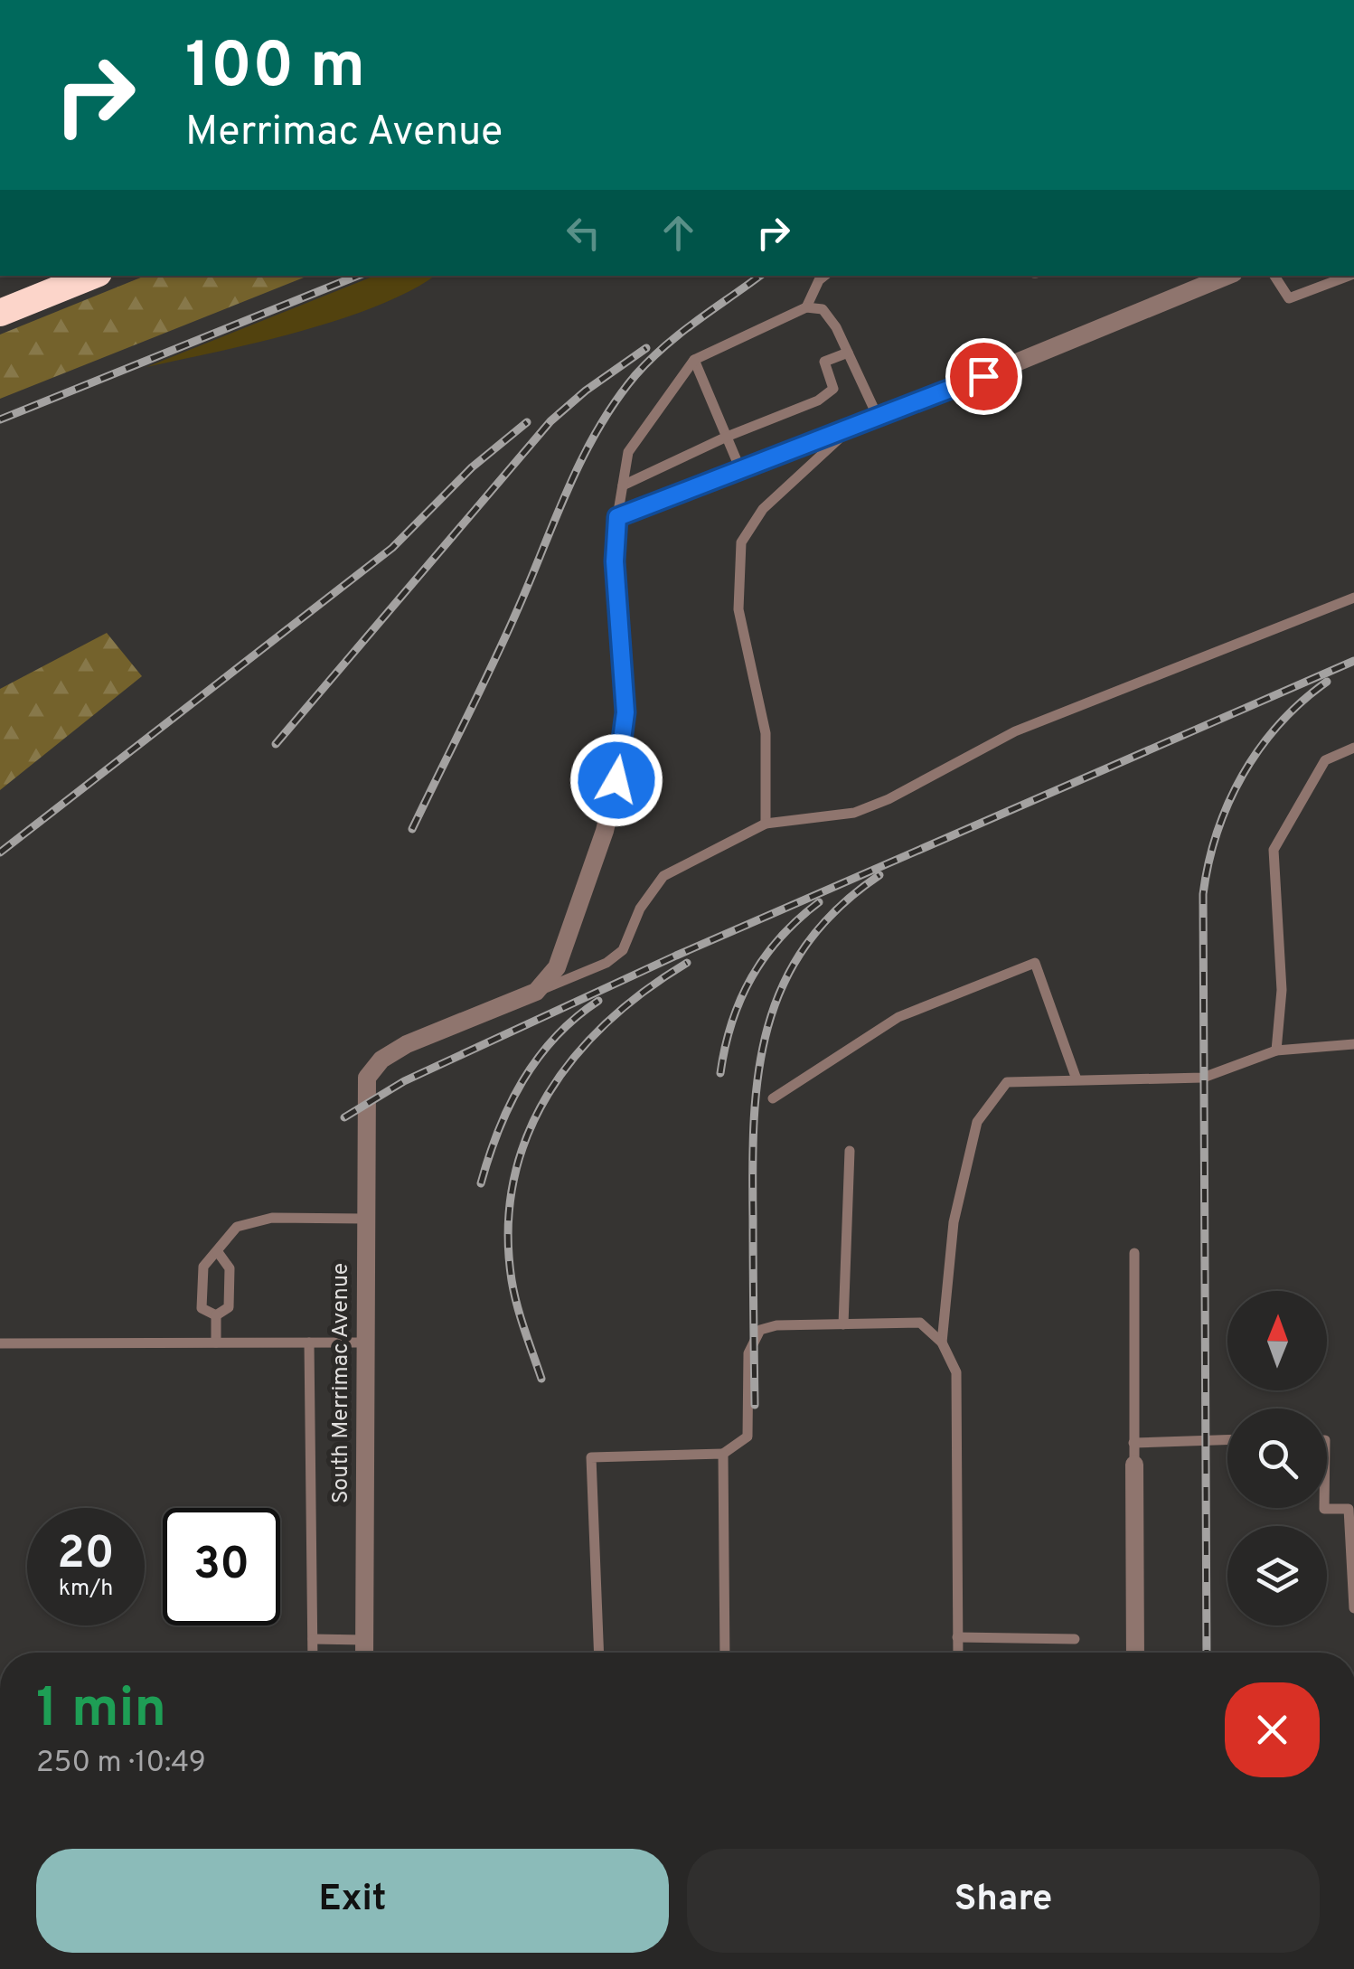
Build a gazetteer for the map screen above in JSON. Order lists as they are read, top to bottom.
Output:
{
  "streets": {
    "street": ["South Merrimac Avenue"]
  },
  "north": "top",
  "page": {
    "turn": ["100 m", "Merrimac Avenue"],
    "speed": "20 km/h",
    "limit": "30",
    "heading": ["1 min", "250 m · 10:49"],
    "buttons": ["Exit", "Share"]
  }
}
